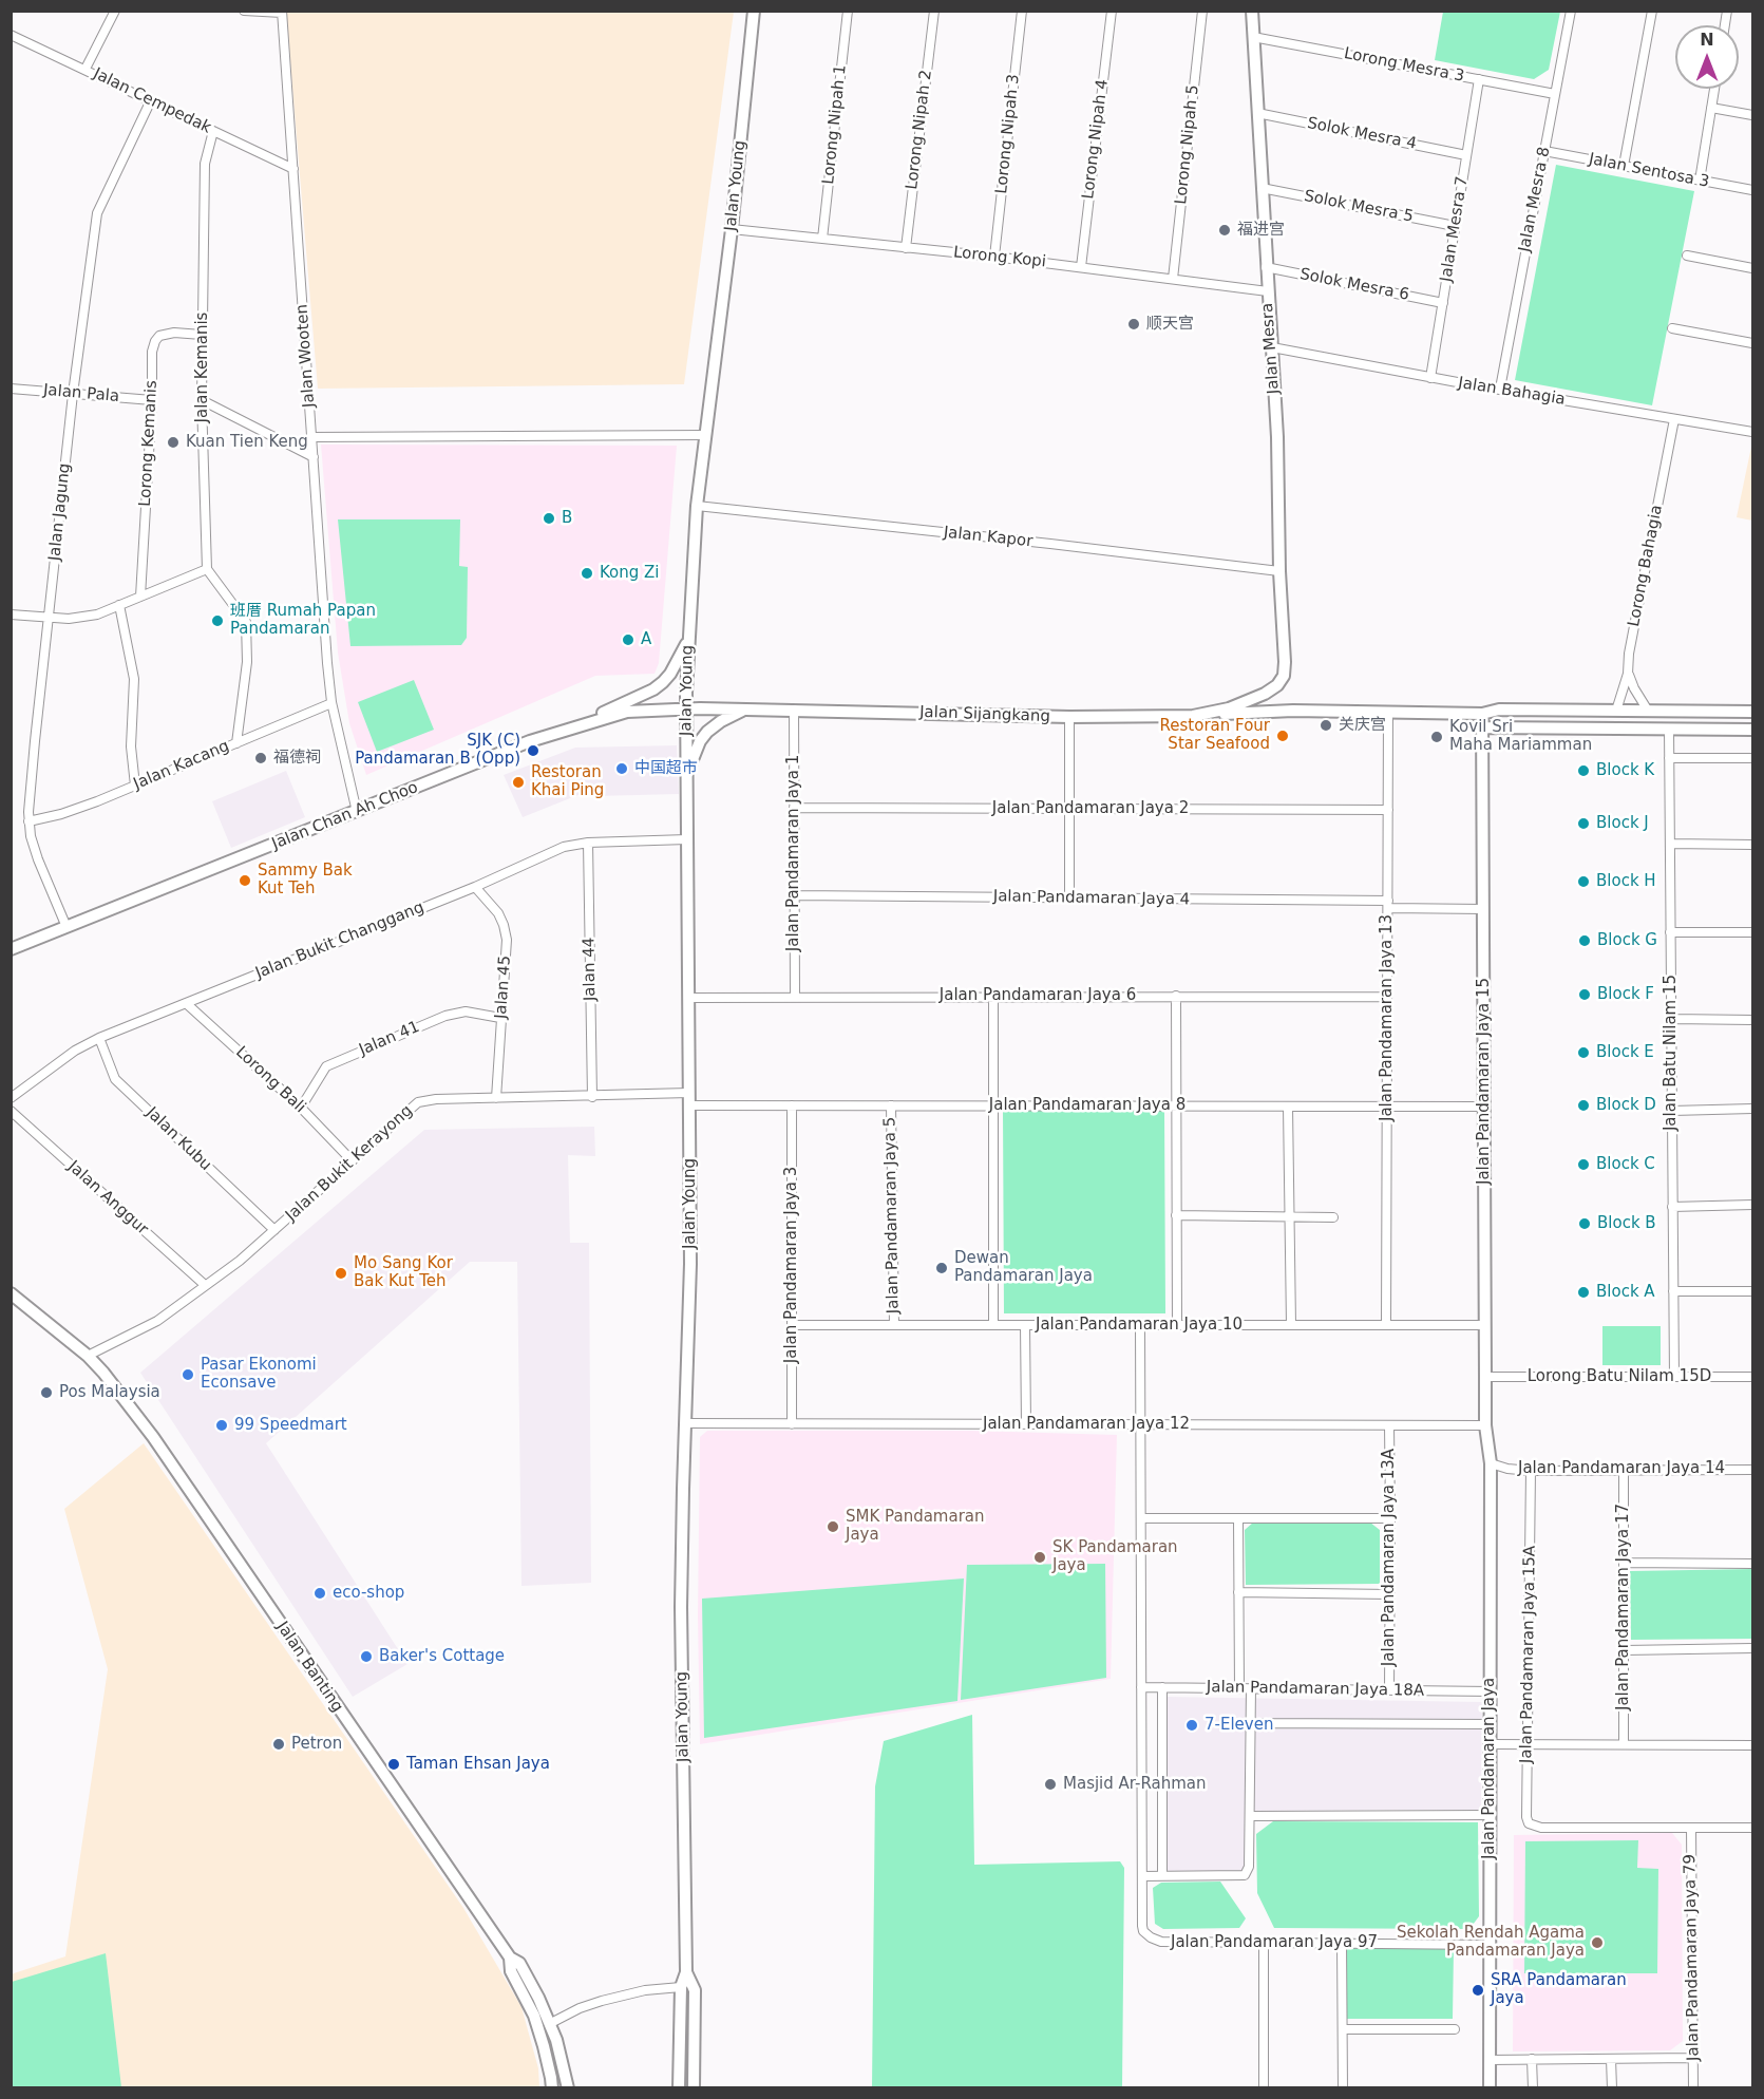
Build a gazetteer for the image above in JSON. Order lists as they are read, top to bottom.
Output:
{
  "streets": {
    "main road": [
      "Jalan Young",
      "Jalan Mesra",
      "Jalan Sijangkang",
      "Jalan Chan Ah Choo",
      "Jalan Pandamaran Jaya 15",
      "Jalan Banting",
      "Jalan Pandamaran Jaya"
    ],
    "street": [
      "Lorong Mesra 3",
      "Jalan Cempedak",
      "Lorong Nipah 1",
      "Lorong Nipah 2",
      "Lorong Nipah 3",
      "Solok Mesra 4",
      "Lorong Nipah 4",
      "Lorong Nipah 5",
      "Jalan Sentosa 3",
      "Jalan Mesra 8",
      "Solok Mesra 5",
      "Jalan Mesra 7",
      "Lorong Kopi",
      "Solok Mesra 6",
      "Jalan Wooten",
      "Jalan Kemanis",
      "Jalan Bahagia",
      "Jalan Pala",
      "Lorong Kemanis",
      "Jalan Jagung",
      "Jalan Kapor",
      "Lorong Bahagia",
      "Jalan Kacang",
      "Jalan Pandamaran Jaya 2",
      "Jalan Pandamaran Jaya 1",
      "Jalan Pandamaran Jaya 4",
      "Jalan Bukit Changgang",
      "Jalan 44",
      "Jalan 45",
      "Jalan Pandamaran Jaya 6",
      "Jalan Pandamaran Jaya 13",
      "Jalan 41",
      "Jalan Batu Nilam 15",
      "Lorong Bali",
      "Jalan Pandamaran Jaya 8",
      "Jalan Kubu",
      "Jalan Bukit Kerayong",
      "Jalan Anggur",
      "Jalan Pandamaran Jaya 5",
      "Jalan Pandamaran Jaya 3",
      "Jalan Pandamaran Jaya 10",
      "Lorong Batu Nilam 15D",
      "Jalan Pandamaran Jaya 12",
      "Jalan Pandamaran Jaya 14",
      "Jalan Pandamaran Jaya 13A",
      "Jalan Pandamaran Jaya 17",
      "Jalan Pandamaran Jaya 15A",
      "Jalan Pandamaran Jaya 18A",
      "Jalan Pandamaran Jaya 97",
      "Jalan Pandamaran Jaya 79"
    ]
  },
  "crossings": [
    ["Lorong Mesra 3", "Jalan Mesra 8"],
    ["Lorong Mesra 3", "Jalan Mesra 7"],
    ["Lorong Mesra 3", "Jalan Mesra"],
    ["Jalan Cempedak", "Jalan Wooten"],
    ["Jalan Cempedak", "Jalan Kemanis"],
    ["Jalan Cempedak", "Jalan Jagung"],
    ["Lorong Nipah 1", "Lorong Kopi"],
    ["Lorong Nipah 2", "Lorong Kopi"],
    ["Lorong Nipah 3", "Lorong Kopi"],
    ["Solok Mesra 4", "Jalan Mesra 7"],
    ["Solok Mesra 4", "Jalan Mesra"],
    ["Lorong Nipah 4", "Lorong Kopi"],
    ["Lorong Nipah 5", "Lorong Kopi"],
    ["Jalan Sentosa 3", "Jalan Mesra 8"],
    ["Jalan Young", "Lorong Kopi"],
    ["Jalan Young", "Jalan Kapor"],
    ["Jalan Young", "Jalan Sijangkang"],
    ["Jalan Young", "Jalan Chan Ah Choo"],
    ["Jalan Young", "Jalan Bukit Changgang"],
    ["Jalan Young", "Jalan Pandamaran Jaya 6"],
    ["Jalan Young", "Jalan Pandamaran Jaya 8"],
    ["Jalan Young", "Jalan Bukit Kerayong"],
    ["Jalan Young", "Jalan Pandamaran Jaya 12"],
    ["Jalan Mesra 8", "Jalan Bahagia"],
    ["Solok Mesra 5", "Jalan Mesra 7"],
    ["Solok Mesra 5", "Jalan Mesra"],
    ["Jalan Mesra 7", "Solok Mesra 6"],
    ["Jalan Mesra 7", "Jalan Bahagia"],
    ["Lorong Kopi", "Jalan Mesra"],
    ["Solok Mesra 6", "Jalan Mesra"],
    ["Jalan Mesra", "Jalan Bahagia"],
    ["Jalan Mesra", "Jalan Kapor"],
    ["Jalan Mesra", "Jalan Sijangkang"],
    ["Jalan Wooten", "Jalan Kacang"],
    ["Jalan Wooten", "Jalan Chan Ah Choo"],
    ["Jalan Kemanis", "Lorong Kemanis"],
    ["Jalan Bahagia", "Lorong Bahagia"],
    ["Jalan Pala", "Lorong Kemanis"],
    ["Jalan Pala", "Jalan Jagung"],
    ["Jalan Jagung", "Jalan Kacang"],
    ["Jalan Jagung", "Jalan Chan Ah Choo"],
    ["Jalan Sijangkang", "Jalan Chan Ah Choo"],
    ["Jalan Sijangkang", "Jalan Pandamaran Jaya 1"],
    ["Jalan Pandamaran Jaya 2", "Jalan Pandamaran Jaya 1"],
    ["Jalan Pandamaran Jaya 2", "Jalan Pandamaran Jaya 13"],
    ["Jalan Pandamaran Jaya 1", "Jalan Pandamaran Jaya 4"],
    ["Jalan Pandamaran Jaya 1", "Jalan Pandamaran Jaya 6"],
    ["Jalan Pandamaran Jaya 4", "Jalan Pandamaran Jaya 13"],
    ["Jalan Pandamaran Jaya 4", "Jalan Pandamaran Jaya 15"],
    ["Jalan Bukit Changgang", "Jalan 44"],
    ["Jalan Bukit Changgang", "Jalan 45"],
    ["Jalan Bukit Changgang", "Lorong Bali"],
    ["Jalan Bukit Changgang", "Jalan Kubu"],
    ["Jalan 44", "Jalan Bukit Kerayong"],
    ["Jalan 45", "Jalan 41"],
    ["Jalan 45", "Jalan Bukit Kerayong"],
    ["Jalan Pandamaran Jaya 6", "Jalan Pandamaran Jaya 13"],
    ["Jalan Pandamaran Jaya 13", "Jalan Pandamaran Jaya 8"],
    ["Jalan Pandamaran Jaya 13", "Jalan Pandamaran Jaya 10"],
    ["Jalan 41", "Lorong Bali"],
    ["Jalan Batu Nilam 15", "Lorong Batu Nilam 15D"],
    ["Lorong Bali", "Jalan Bukit Kerayong"],
    ["Jalan Pandamaran Jaya 15", "Jalan Pandamaran Jaya 8"],
    ["Jalan Pandamaran Jaya 15", "Jalan Pandamaran Jaya 10"],
    ["Jalan Pandamaran Jaya 15", "Lorong Batu Nilam 15D"],
    ["Jalan Pandamaran Jaya 15", "Jalan Pandamaran Jaya 12"],
    ["Jalan Pandamaran Jaya 15", "Jalan Pandamaran Jaya"],
    ["Jalan Pandamaran Jaya 8", "Jalan Bukit Kerayong"],
    ["Jalan Pandamaran Jaya 8", "Jalan Pandamaran Jaya 5"],
    ["Jalan Pandamaran Jaya 8", "Jalan Pandamaran Jaya 3"],
    ["Jalan Kubu", "Jalan Bukit Kerayong"],
    ["Jalan Bukit Kerayong", "Jalan Anggur"],
    ["Jalan Bukit Kerayong", "Jalan Banting"],
    ["Jalan Pandamaran Jaya 5", "Jalan Pandamaran Jaya 10"],
    ["Jalan Pandamaran Jaya 3", "Jalan Pandamaran Jaya 10"],
    ["Jalan Pandamaran Jaya 3", "Jalan Pandamaran Jaya 12"],
    ["Jalan Pandamaran Jaya 12", "Jalan Pandamaran Jaya 13A"],
    ["Jalan Pandamaran Jaya 14", "Jalan Pandamaran Jaya 17"],
    ["Jalan Pandamaran Jaya 14", "Jalan Pandamaran Jaya 15A"],
    ["Jalan Pandamaran Jaya 14", "Jalan Pandamaran Jaya"],
    ["Jalan Pandamaran Jaya 13A", "Jalan Pandamaran Jaya 18A"],
    ["Jalan Pandamaran Jaya 15A", "Jalan Pandamaran Jaya 79"],
    ["Jalan Pandamaran Jaya 18A", "Jalan Pandamaran Jaya"],
    ["Jalan Pandamaran Jaya", "Jalan Pandamaran Jaya 97"]
  ],
  "places": [
    "福进宫",
    "顺天宫",
    "Kuan Tien Keng",
    "B",
    "Kong Zi",
    "班厝 Rumah Papan Pandamaran",
    "A",
    "关庆宫",
    "Restoran Four Star Seafood",
    "Kovil Sri Maha Mariamman",
    "SJK (C) Pandamaran B (Opp)",
    "福德祠",
    "中国超市",
    "Block K",
    "Restoran Khai Ping",
    "Block J",
    "Sammy Bak Kut Teh",
    "Block H",
    "Block G",
    "Block F",
    "Block E",
    "Block D",
    "Block C",
    "Block B",
    "Dewan Pandamaran Jaya",
    "Mo Sang Kor Bak Kut Teh",
    "Block A",
    "Pasar Ekonomi Econsave",
    "Pos Malaysia",
    "99 Speedmart",
    "SMK Pandamaran Jaya",
    "SK Pandamaran Jaya",
    "eco-shop",
    "Baker's Cottage",
    "7-Eleven",
    "Petron",
    "Taman Ehsan Jaya",
    "Masjid Ar-Rahman",
    "Sekolah Rendah Agama Pandamaran Jaya",
    "SRA Pandamaran Jaya"
  ],
  "north": "top"
}
